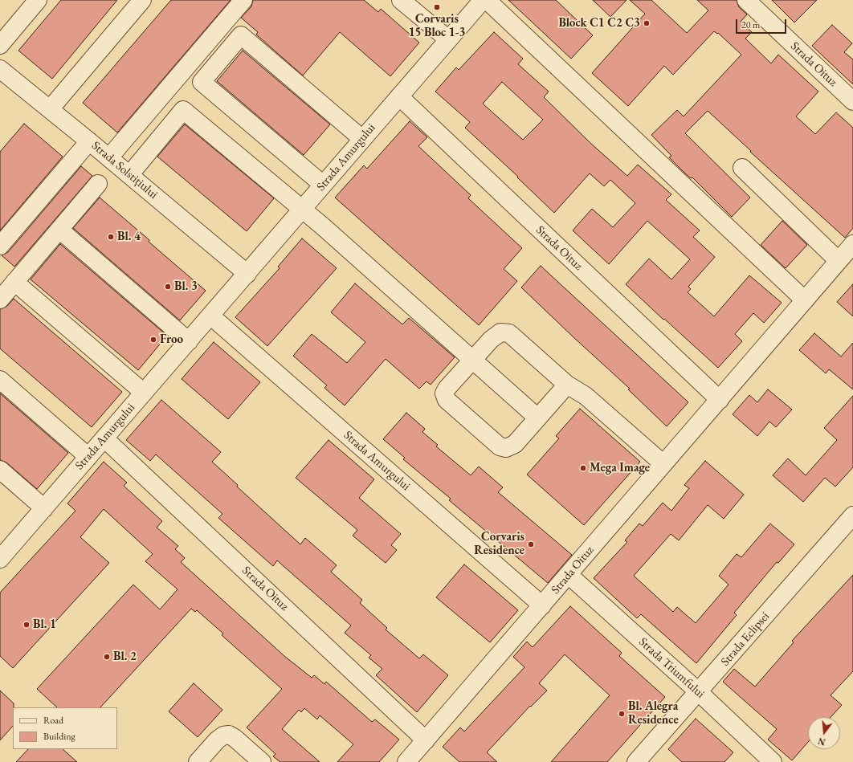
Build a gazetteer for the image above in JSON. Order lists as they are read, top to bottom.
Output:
{
  "streets": {
    "street": [
      "Strada Oituz",
      "Strada Amurgului",
      "Strada Solstițiului",
      "Strada Eclipsei",
      "Strada Triumfului"
    ]
  },
  "crossings": [
    ["Strada Oituz", "Strada Amurgului"],
    ["Strada Oituz", "Strada Triumfului"],
    ["Strada Amurgului", "Strada Solstițiului"],
    ["Strada Eclipsei", "Strada Triumfului"]
  ],
  "places": [
    "Corvaris 15 Bloc 1-3",
    "Block C1 C2 C3",
    "Bl. 4",
    "Bl. 3",
    "Froo",
    "Mega Image",
    "Corvaris Residence",
    "Bl. 1",
    "Bl. 2",
    "Bl. Alegra Residence"
  ],
  "legend": ["Road", "Building"],
  "scale_bar": "20 m",
  "north": "bottom"
}
